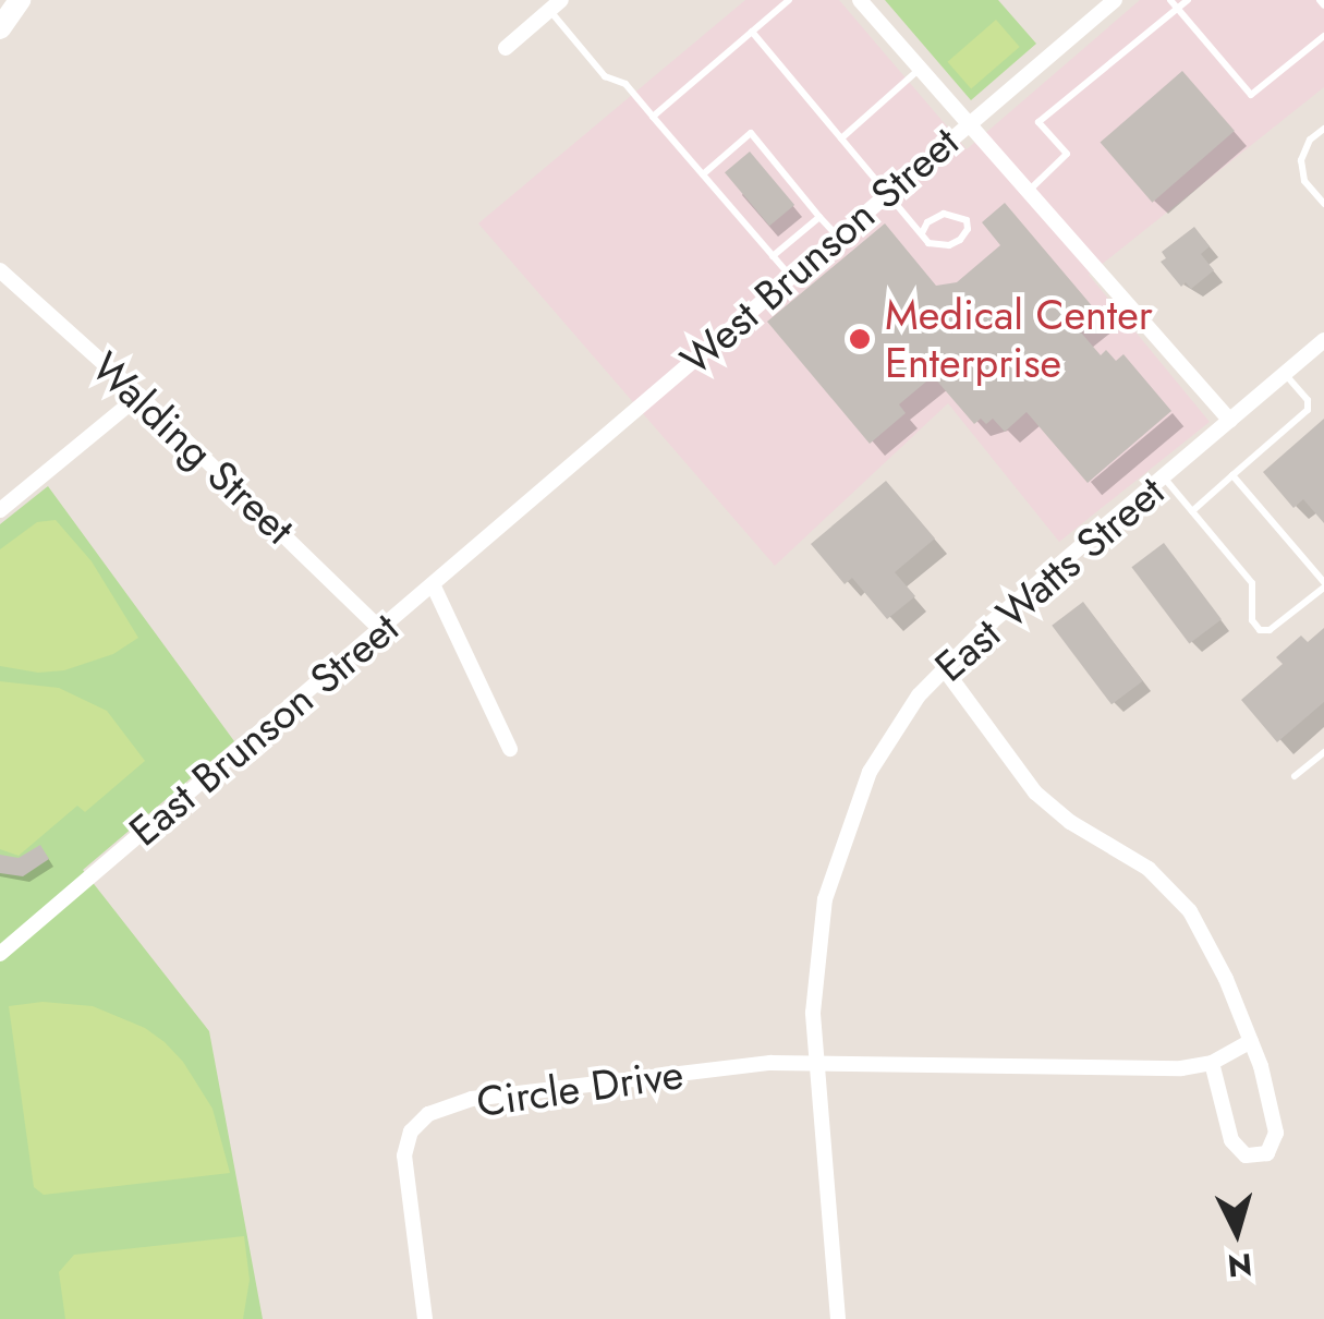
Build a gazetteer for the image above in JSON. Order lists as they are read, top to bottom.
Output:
{
  "streets": {
    "street": [
      "West Brunson Street",
      "Walding Street",
      "East Watts Street",
      "East Brunson Street",
      "Circle Drive"
    ]
  },
  "crossings": [
    ["West Brunson Street", "East Brunson Street"],
    ["Walding Street", "East Brunson Street"],
    ["East Watts Street", "Circle Drive"]
  ],
  "places": ["Medical Center Enterprise"],
  "north": "bottom"
}
